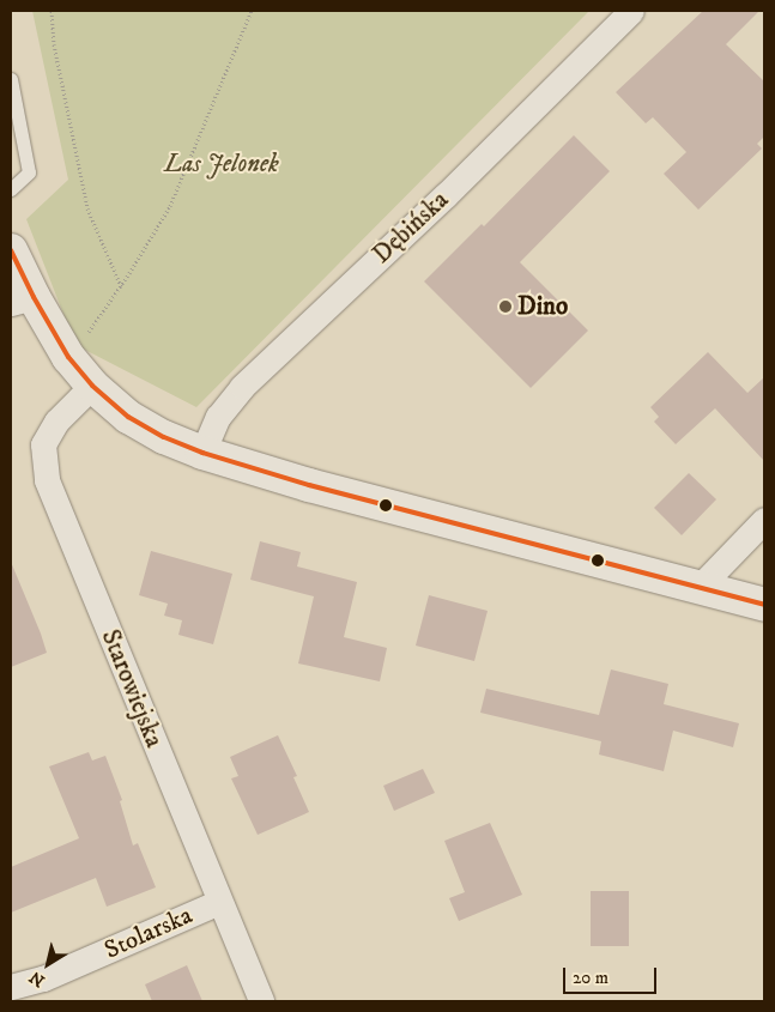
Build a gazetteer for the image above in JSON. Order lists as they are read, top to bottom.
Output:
{
  "streets": {
    "street": ["Dębińska", "Starowiejska", "Stolarska"]
  },
  "crossings": [
    ["Starowiejska", "Stolarska"]
  ],
  "parks": ["Las Jelonek"],
  "places": ["Dino"],
  "scale_bar": "20 m",
  "north": "bottom left"
}
